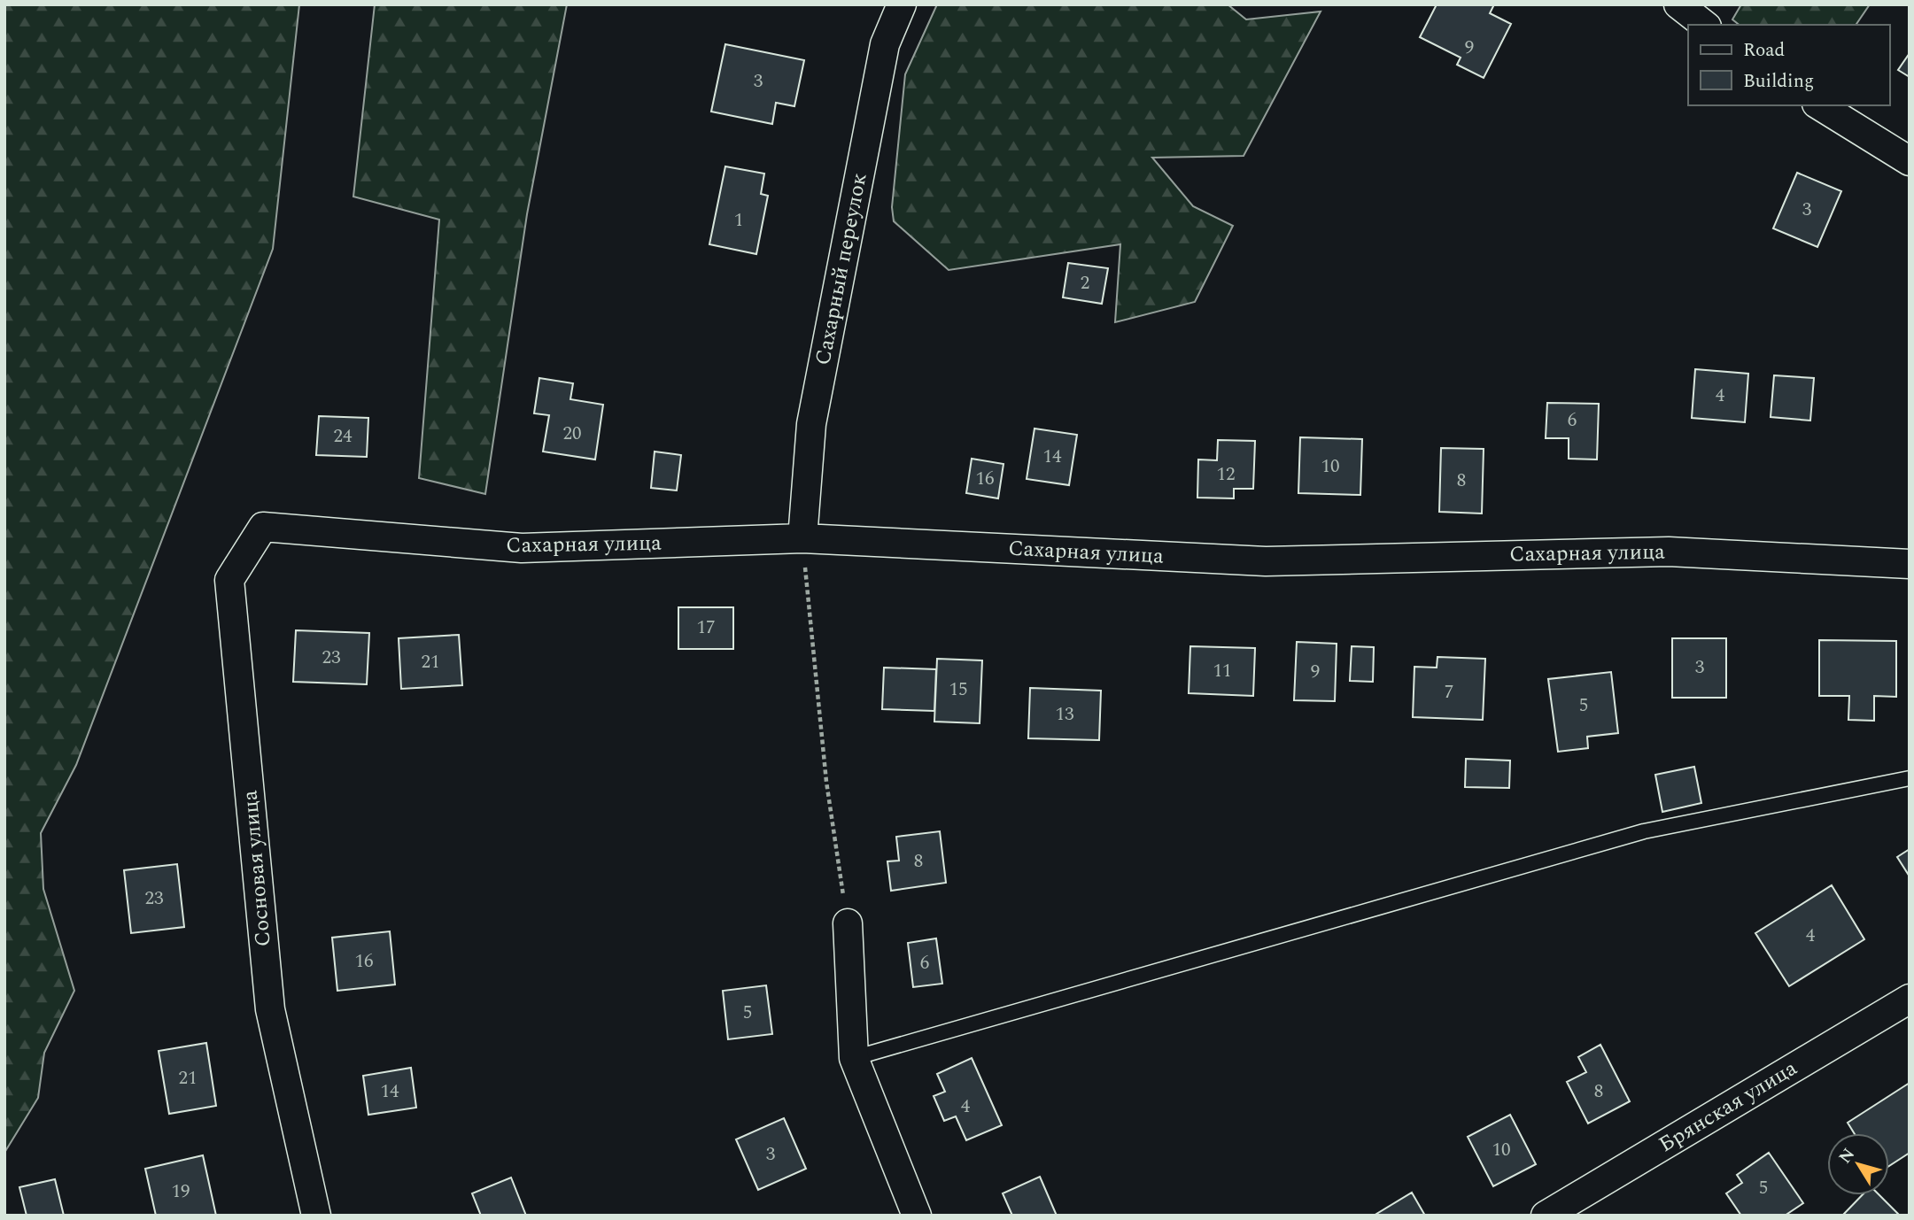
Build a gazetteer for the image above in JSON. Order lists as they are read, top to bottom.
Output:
{
  "streets": {
    "street": [
      "Сахарный переулок",
      "Сахарная улица",
      "Сосновая улица",
      "Брянская улица"
    ]
  },
  "crossings": [
    ["Сахарный переулок", "Сахарная улица"],
    ["Сахарная улица", "Сосновая улица"]
  ],
  "house_numbers": [
    "9",
    "3",
    "3",
    "1",
    "2",
    "4",
    "6",
    "20",
    "24",
    "14",
    "10",
    "12",
    "16",
    "8",
    "17",
    "23",
    "21",
    "3",
    "11",
    "9",
    "15",
    "7",
    "5",
    "13",
    "8",
    "23",
    "4",
    "16",
    "6",
    "5",
    "21",
    "14",
    "8",
    "4",
    "10",
    "3",
    "5",
    "19"
  ],
  "legend": ["Road", "Building"],
  "north": "top left"
}
